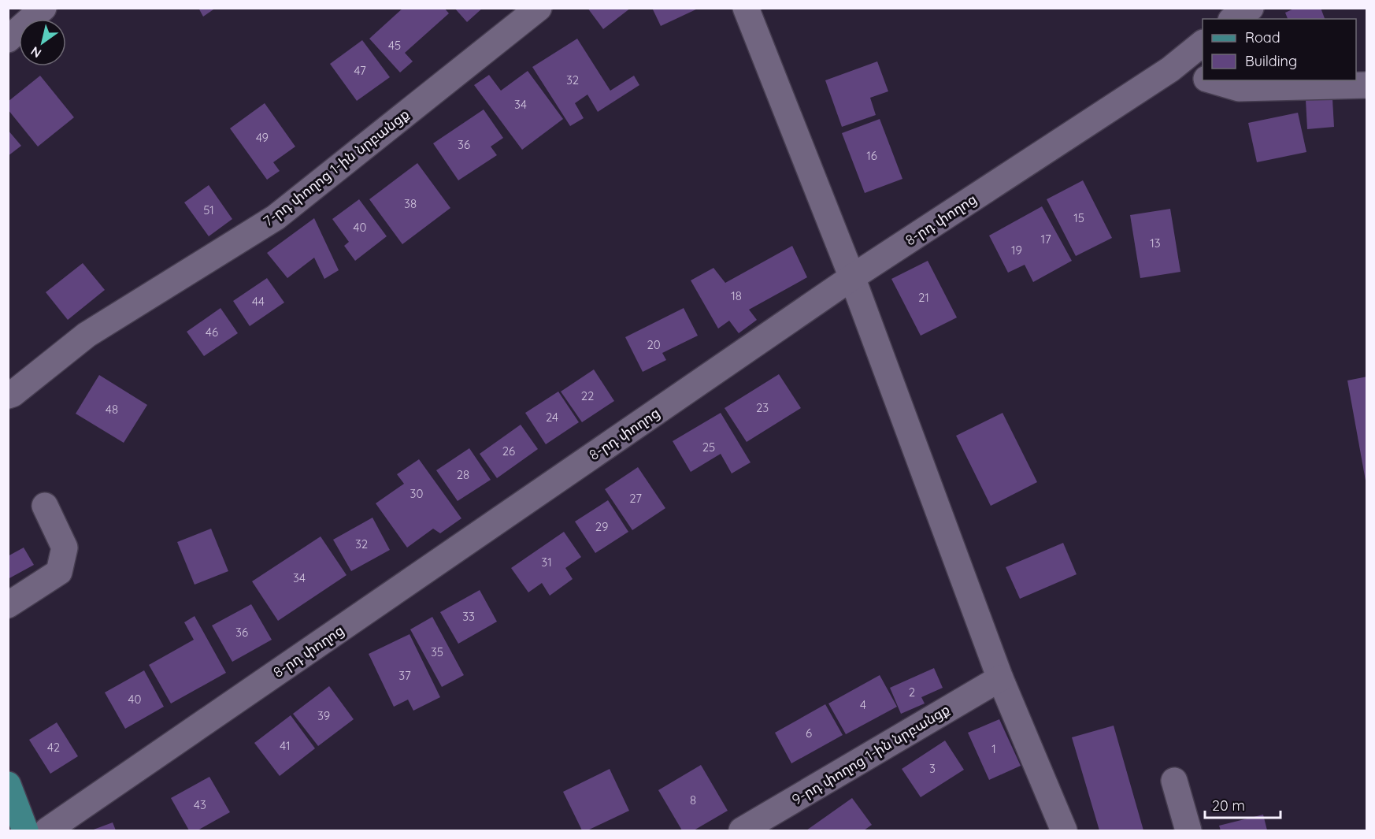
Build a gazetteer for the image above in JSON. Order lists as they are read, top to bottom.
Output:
{
  "streets": {
    "street": ["7-րդ փողոց 1-ին նրբանցք", "8-րդ փողոց", "9-րդ փողոց 1-ին նրբանցք"]
  },
  "house_numbers": [
    "45",
    "47",
    "32",
    "34",
    "49",
    "36",
    "16",
    "38",
    "51",
    "15",
    "40",
    "17",
    "13",
    "19",
    "18",
    "21",
    "44",
    "46",
    "20",
    "22",
    "23",
    "48",
    "24",
    "25",
    "26",
    "28",
    "30",
    "27",
    "29",
    "32",
    "31",
    "34",
    "33",
    "36",
    "35",
    "37",
    "2",
    "40",
    "4",
    "39",
    "6",
    "41",
    "42",
    "1",
    "3",
    "8",
    "43"
  ],
  "legend": ["Road", "Building"],
  "scale_bar": "20 m",
  "north": "bottom left"
}
